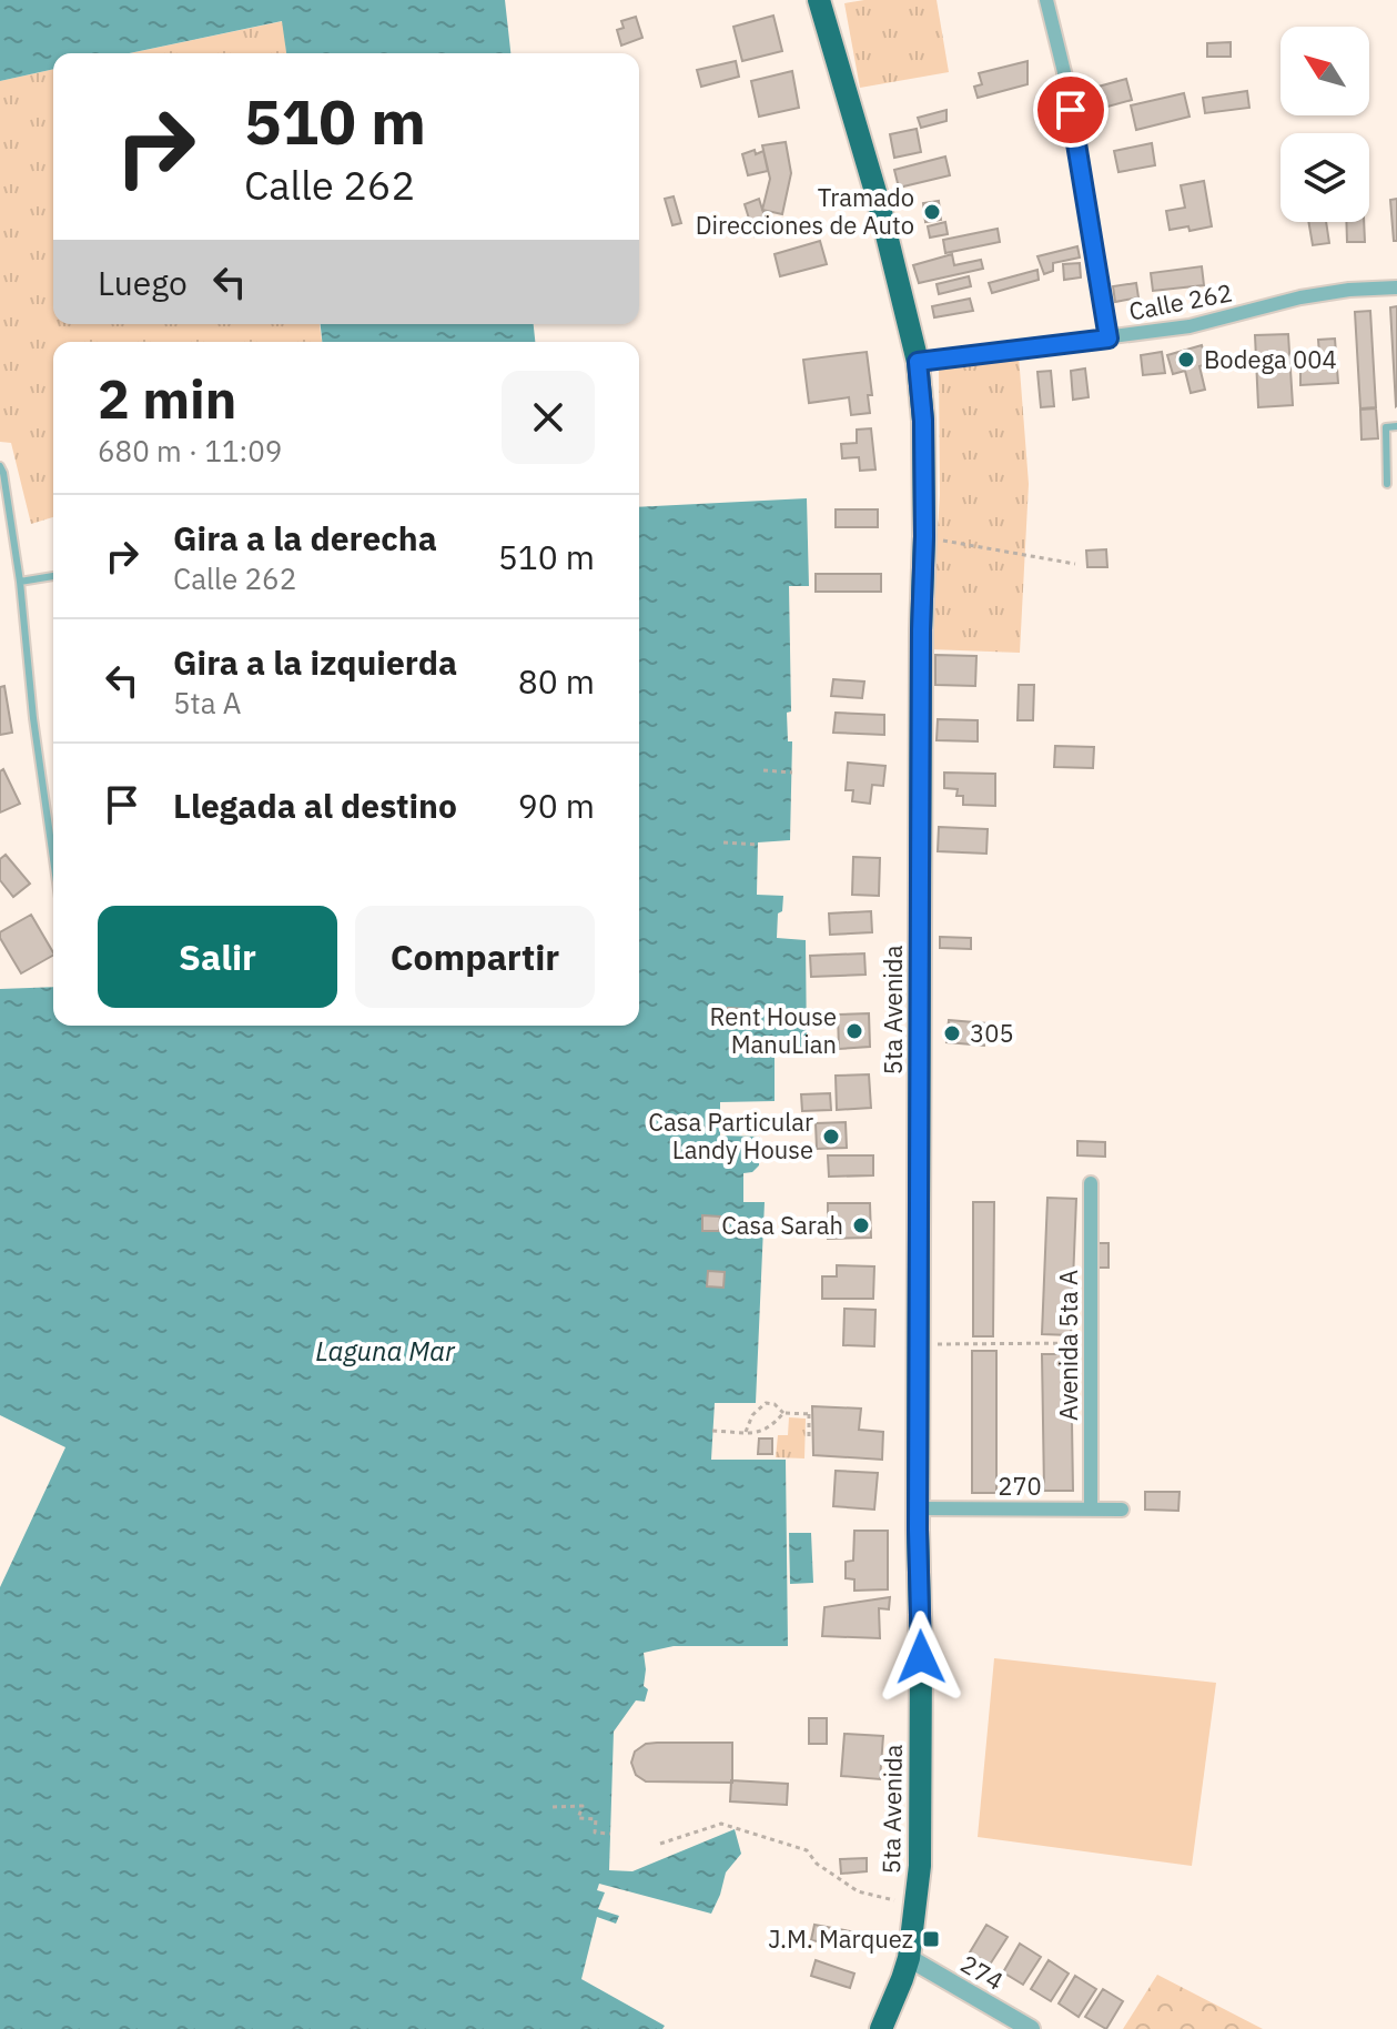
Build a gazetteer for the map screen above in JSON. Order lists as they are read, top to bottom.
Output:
{
  "streets": {
    "highway": ["5ta Avenida"],
    "street": [
      "Calle 262",
      "Avenida 5ta A",
      "270",
      "274"
    ]
  },
  "crossings": [
    ["Calle 262", "5ta Avenida"],
    ["5ta Avenida", "270"],
    ["5ta Avenida", "274"],
    ["Avenida 5ta A", "270"]
  ],
  "water": ["Laguna Mar"],
  "places": {
    "other": [
      "Tramado Direcciones de Auto",
      "Bodega 004",
      "Rent House ManuLian",
      "305",
      "Casa Particular Landy House",
      "Casa Sarah"
    ],
    "transit": ["J.M. Marquez"]
  },
  "north": "top left",
  "page": {
    "turn": ["510 m", "Calle 262"],
    "then": "Luego",
    "heading": ["2 min", "680 m · 11:09"],
    "list": [
      {
        "name": "Gira a la derecha",
        "note": "Calle 262",
        "value": "510 m"
      },
      {
        "name": "Gira a la izquierda",
        "note": "5ta A",
        "value": "80 m"
      },
      {
        "name": "Llegada al destino",
        "value": "90 m"
      }
    ],
    "buttons": ["Salir", "Compartir"]
  }
}
